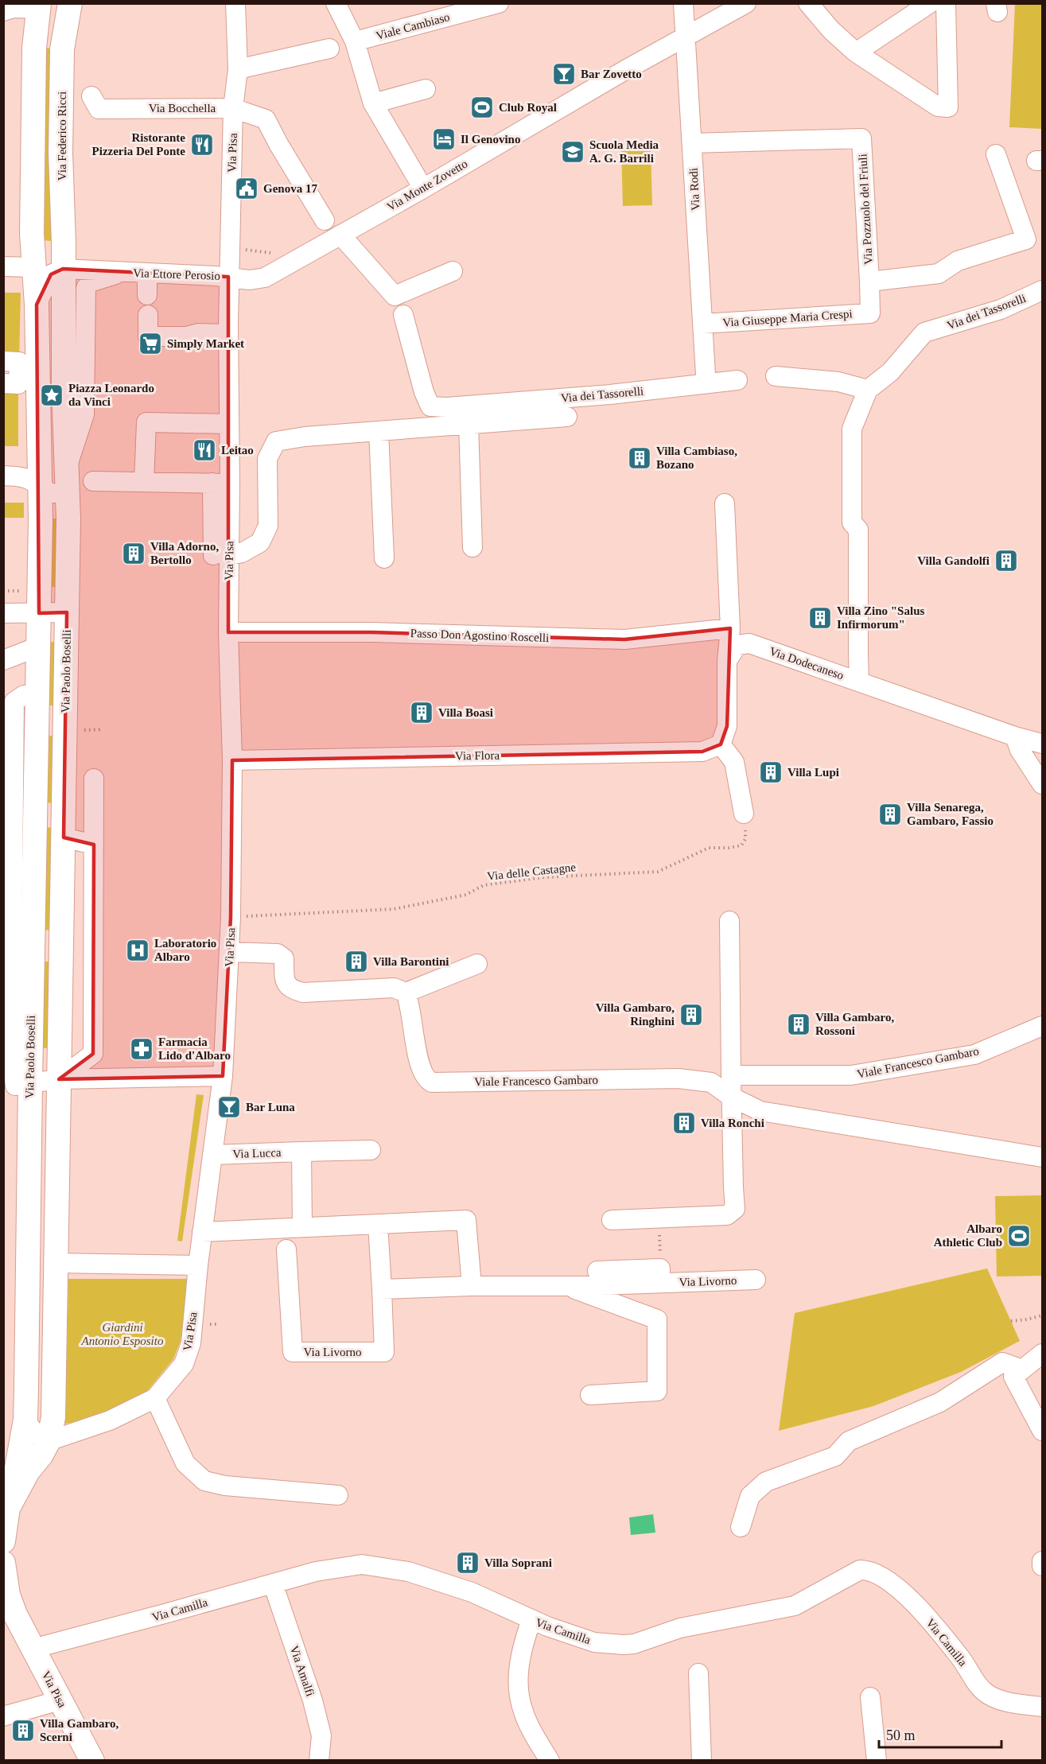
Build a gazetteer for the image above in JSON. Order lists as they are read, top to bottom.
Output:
{
  "streets": {
    "main road": ["Via Federico Ricci", "Via Pisa", "Via Paolo Boselli"],
    "street": [
      "Viale Cambiaso",
      "Via Bocchella",
      "Via Monte Zovetto",
      "Via Rodi",
      "Via Pozzuolo del Friuli",
      "Via Ettore Perosio",
      "Via dei Tassorelli",
      "Via Giuseppe Maria Crespi",
      "Passo Don Agostino Roscelli",
      "Via Dodecaneso",
      "Via Flora",
      "Viale Francesco Gambaro",
      "Via Lucca",
      "Via Livorno",
      "Via Camilla",
      "Via Amalfi"
    ],
    "path": ["Via delle Castagne"]
  },
  "crossings": [
    ["Via Bocchella", "Via Pisa"],
    ["Via Pisa", "Via Monte Zovetto"],
    ["Via Pisa", "Via Ettore Perosio"],
    ["Via Pisa", "Passo Don Agostino Roscelli"],
    ["Via Pisa", "Via Paolo Boselli"],
    ["Via Pisa", "Via Flora"],
    ["Via Pisa", "Via delle Castagne"],
    ["Via Pisa", "Via Lucca"],
    ["Via Pisa", "Via Camilla"],
    ["Via Monte Zovetto", "Via Rodi"],
    ["Via Monte Zovetto", "Via Ettore Perosio"],
    ["Via Rodi", "Via Pozzuolo del Friuli"],
    ["Via Rodi", "Via Giuseppe Maria Crespi"],
    ["Via Pozzuolo del Friuli", "Via Giuseppe Maria Crespi"],
    ["Via Camilla", "Via Amalfi"]
  ],
  "parks": ["Giardini Antonio Esposito"],
  "places": {
    "bar": ["Bar Zovetto", "Bar Luna"],
    "sports": ["Club Royal", "Albaro Athletic Club"],
    "hotel": ["Il Genovino"],
    "restaurant": ["Ristorante Pizzeria Del Ponte", "Leitao"],
    "school or university": ["Scuola Media A. G. Barrili"],
    "public building": ["Genova 17"],
    "supermarket": ["Simply Market"],
    "place": ["Piazza Leonardo da Vinci"],
    "building": [
      "Villa Cambiaso, Bozano",
      "Villa Adorno, Bertollo",
      "Villa Gandolfi",
      "Villa Zino \"Salus Infirmorum\"",
      "Villa Boasi",
      "Villa Lupi",
      "Villa Senarega, Gambaro, Fassio",
      "Villa Barontini",
      "Villa Gambaro, Ringhini",
      "Villa Gambaro, Rossoni",
      "Villa Ronchi",
      "Villa Soprani",
      "Villa Gambaro, Scerni"
    ],
    "hospital": ["Laboratorio Albaro"],
    "pharmacy": ["Farmacia Lido d'Albaro"]
  },
  "scale_bar": "50 m"
}
